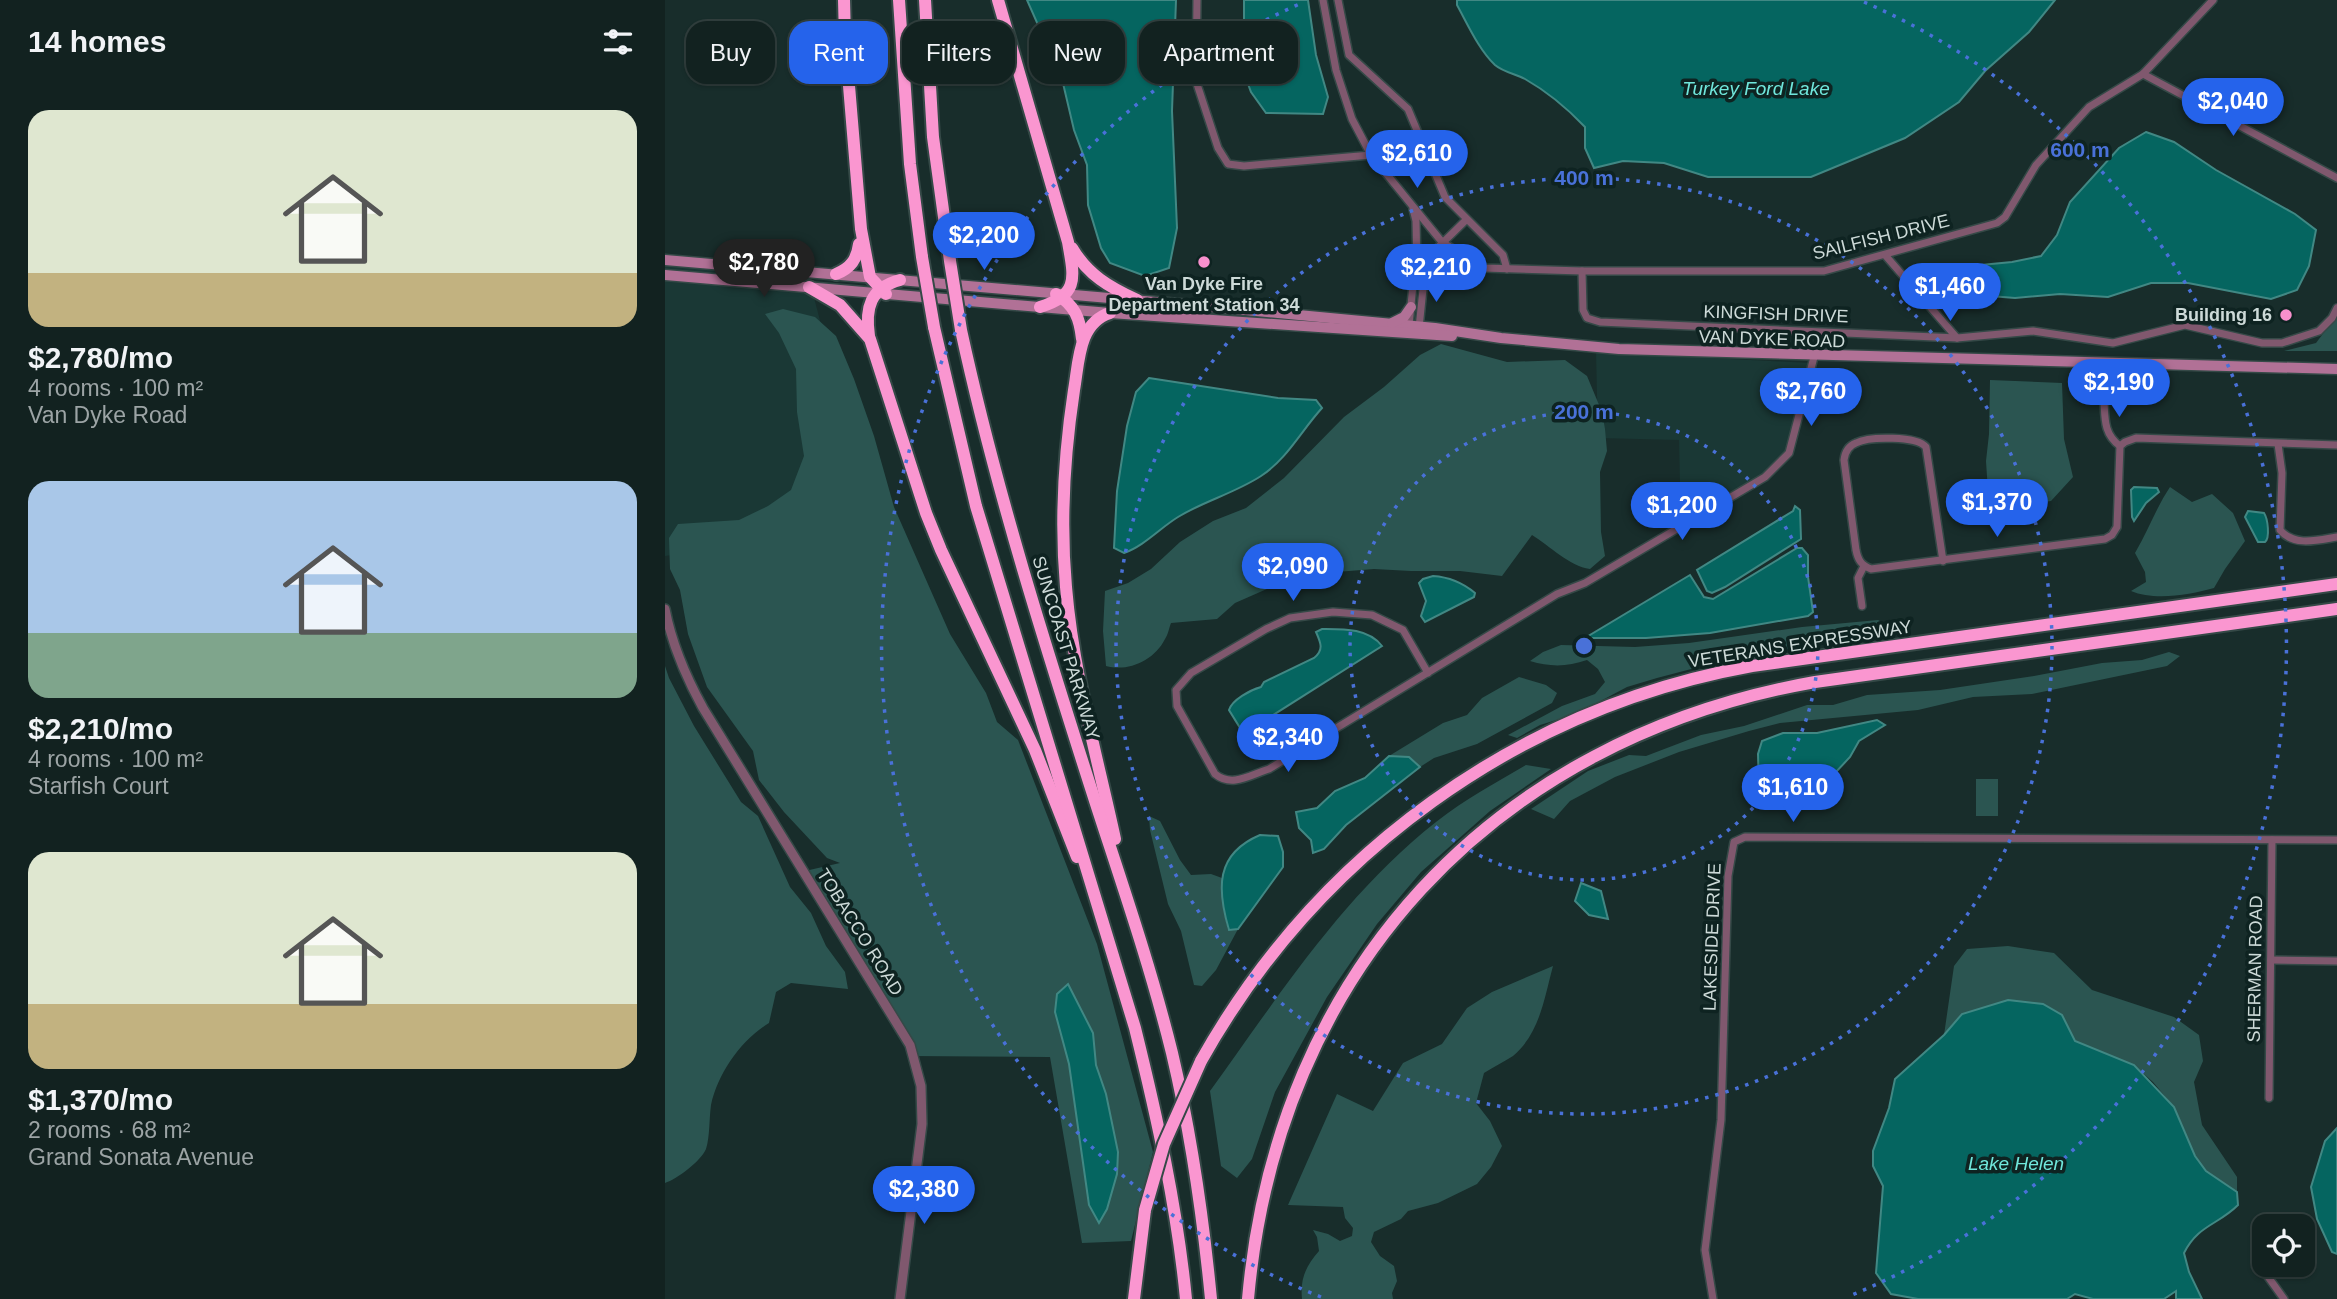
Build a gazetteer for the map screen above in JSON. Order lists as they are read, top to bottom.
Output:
{
  "streets": {
    "highway": ["VETERANS EXPRESSWAY", "SUNCOAST PARKWAY"],
    "main road": ["VAN DYKE ROAD"],
    "street": [
      "SAILFISH DRIVE",
      "KINGFISH DRIVE",
      "TOBACCO ROAD",
      "LAKESIDE DRIVE",
      "SHERMAN ROAD"
    ]
  },
  "crossings": [
    ["SAILFISH DRIVE", "KINGFISH DRIVE"],
    ["LAKESIDE DRIVE", "SHERMAN ROAD"]
  ],
  "water": ["Turkey Ford Lake", "Lake Helen"],
  "places": ["Van Dyke Fire Department Station 34", "Building 16"],
  "page": {
    "heading": "14 homes",
    "chip": [
      "Buy",
      "Rent",
      "Filters",
      "New",
      "Apartment"
    ],
    "price": [
      "$2,040",
      "$2,610",
      "$2,200",
      "$2,780",
      "$2,210",
      "$1,460",
      "$2,190",
      "$2,760",
      "$1,370",
      "$1,200",
      "$2,090",
      "$2,340",
      "$1,610",
      "$2,380"
    ],
    "list": [
      {
        "name": "$2,780/mo",
        "note": "4 rooms · 100 m² · Van Dyke Road"
      },
      {
        "name": "$2,210/mo",
        "note": "4 rooms · 100 m² · Starfish Court"
      },
      {
        "name": "$1,370/mo",
        "note": "2 rooms · 68 m² · Grand Sonata Avenue"
      }
    ]
  },
  "rings": ["600 m", "400 m", "200 m"]
}
